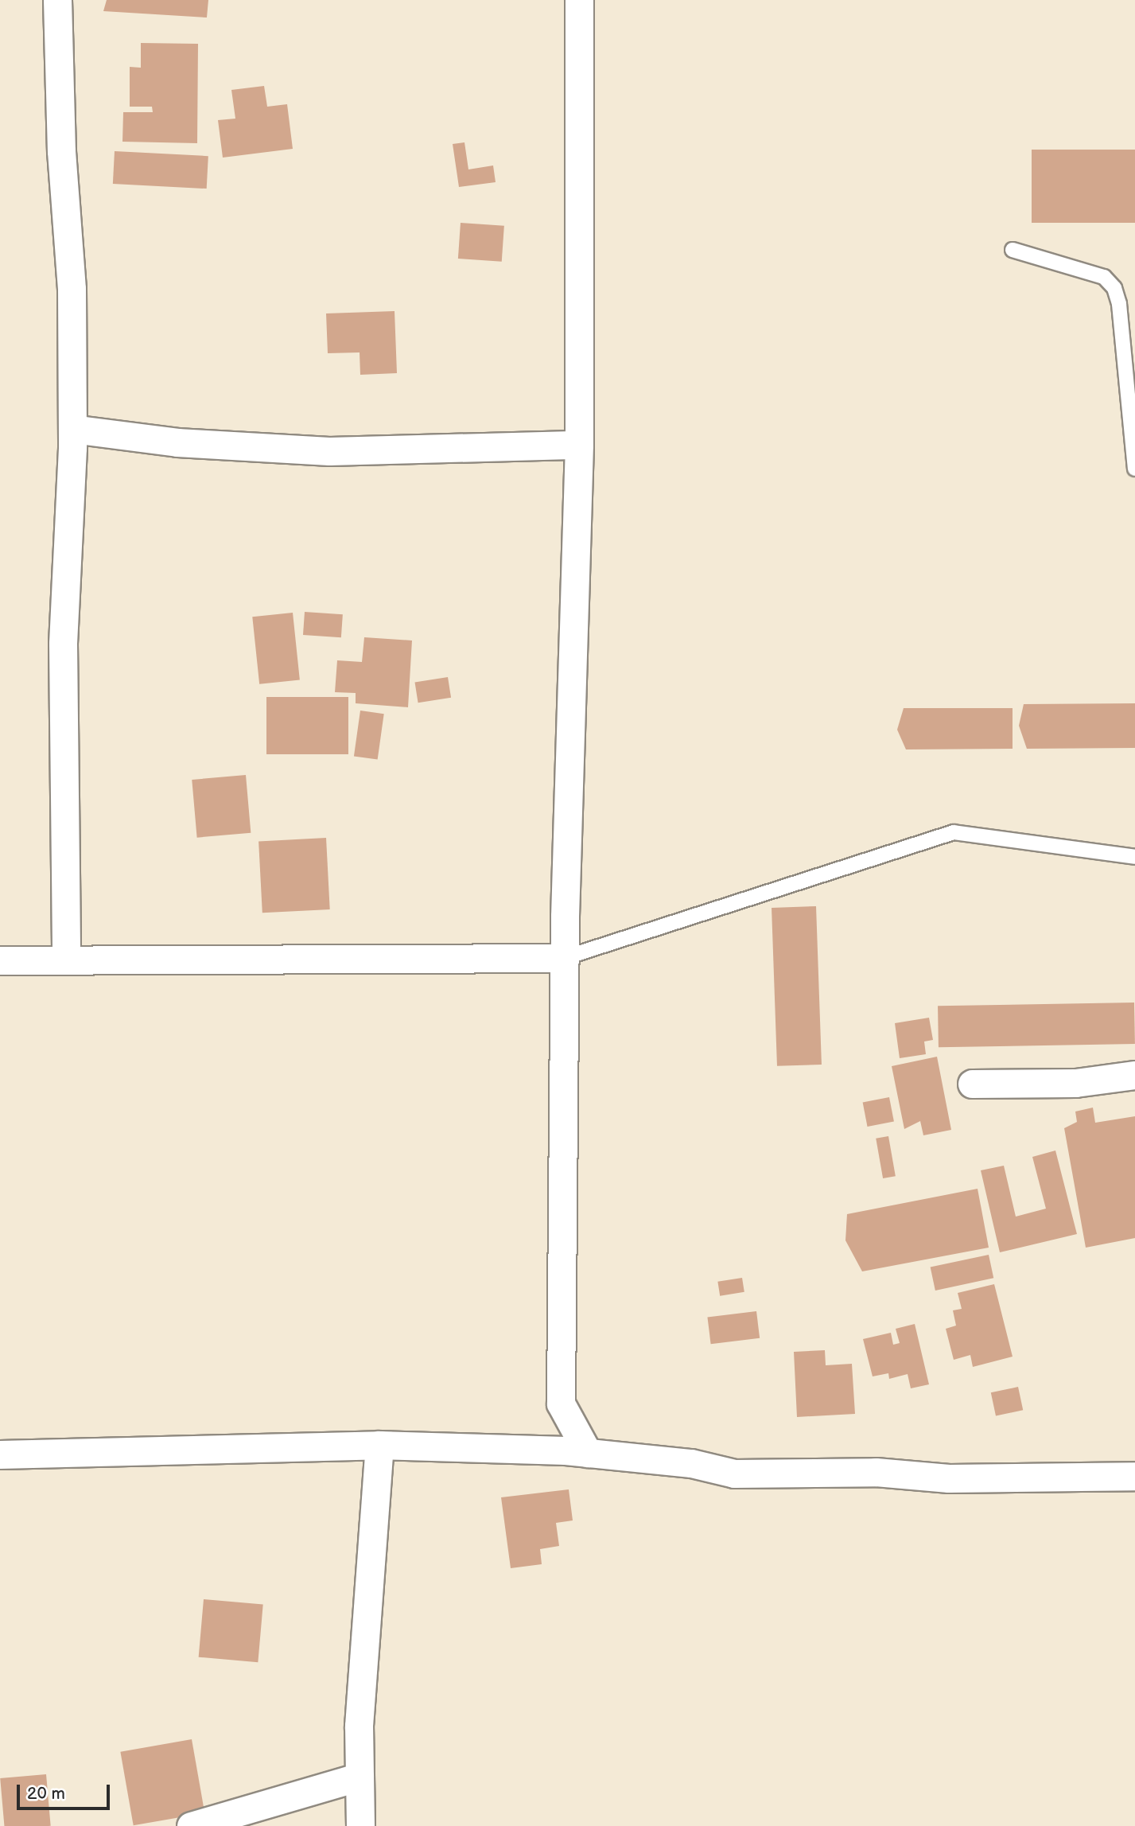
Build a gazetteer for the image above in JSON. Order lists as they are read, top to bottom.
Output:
{
  "scale_bar": "20 m"
}
